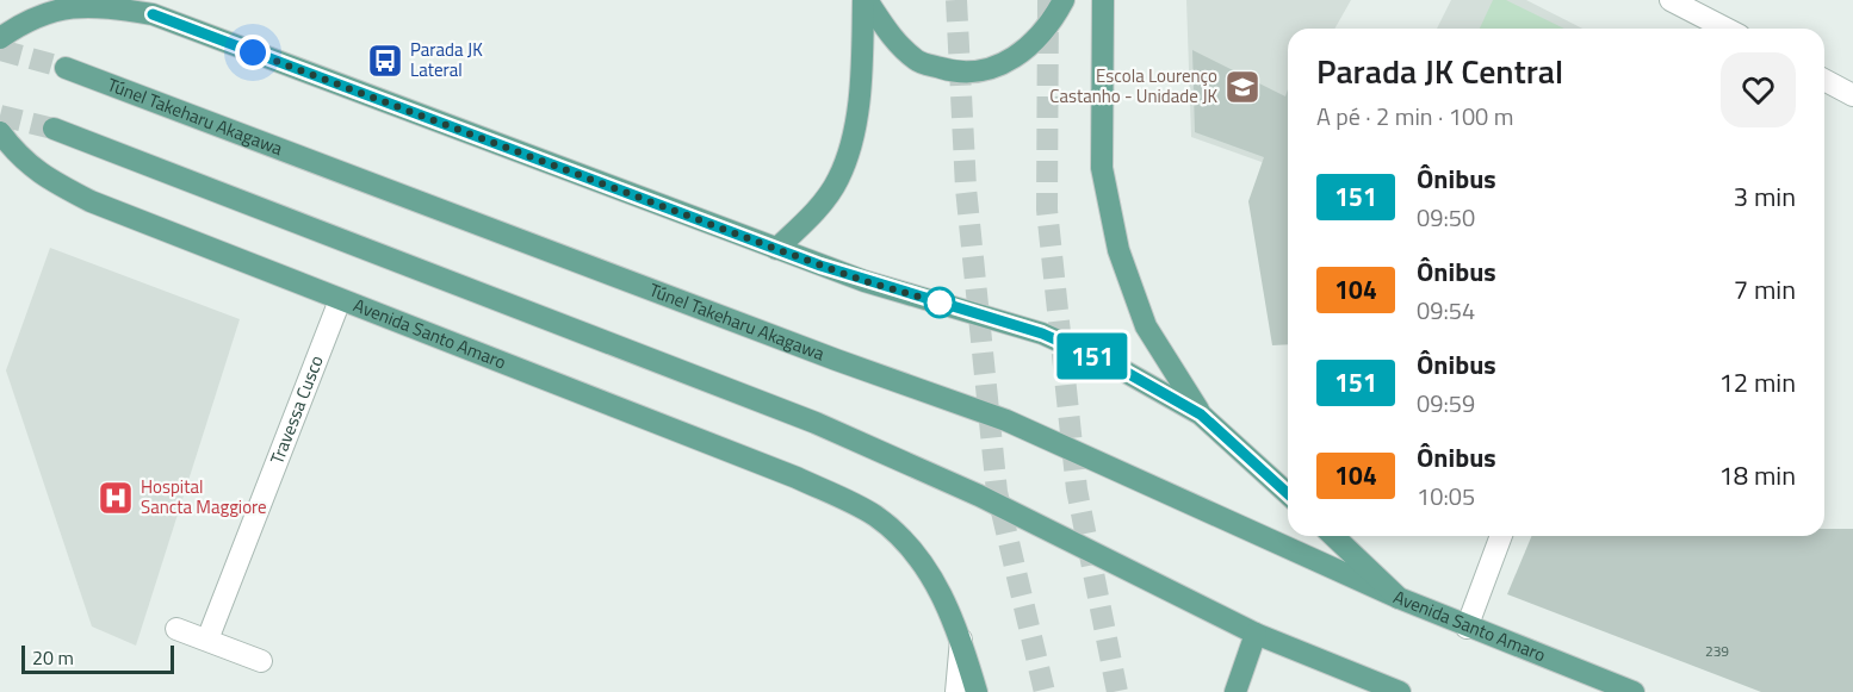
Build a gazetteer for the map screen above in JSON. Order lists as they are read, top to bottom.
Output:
{
  "streets": {
    "main road": ["Túnel Takeharu Akagawa", "Avenida Santo Amaro"],
    "street": ["Travessa Cusco"]
  },
  "crossings": [
    ["Túnel Takeharu Akagawa", "Avenida Santo Amaro"],
    ["Avenida Santo Amaro", "Travessa Cusco"]
  ],
  "places": {
    "bus stop": ["Parada JK Lateral"],
    "school or university": ["Escola Lourenço Castanho - Unidade JK"],
    "hospital": ["Hospital Sancta Maggiore"]
  },
  "lines": ["bus line 151"],
  "house_numbers": ["239"],
  "scale_bar": "20 m",
  "page": {
    "on_map": "151",
    "heading": ["Parada JK Central", "A pé · 2 min · 100 m"],
    "list": [
      {
        "mark": "151",
        "name": "Ônibus",
        "note": "09:50",
        "value": "3 min"
      },
      {
        "mark": "104",
        "name": "Ônibus",
        "note": "09:54",
        "value": "7 min"
      },
      {
        "mark": "151",
        "name": "Ônibus",
        "note": "09:59",
        "value": "12 min"
      },
      {
        "mark": "104",
        "name": "Ônibus",
        "note": "10:05",
        "value": "18 min"
      }
    ],
    "scale": "20 m"
  }
}
